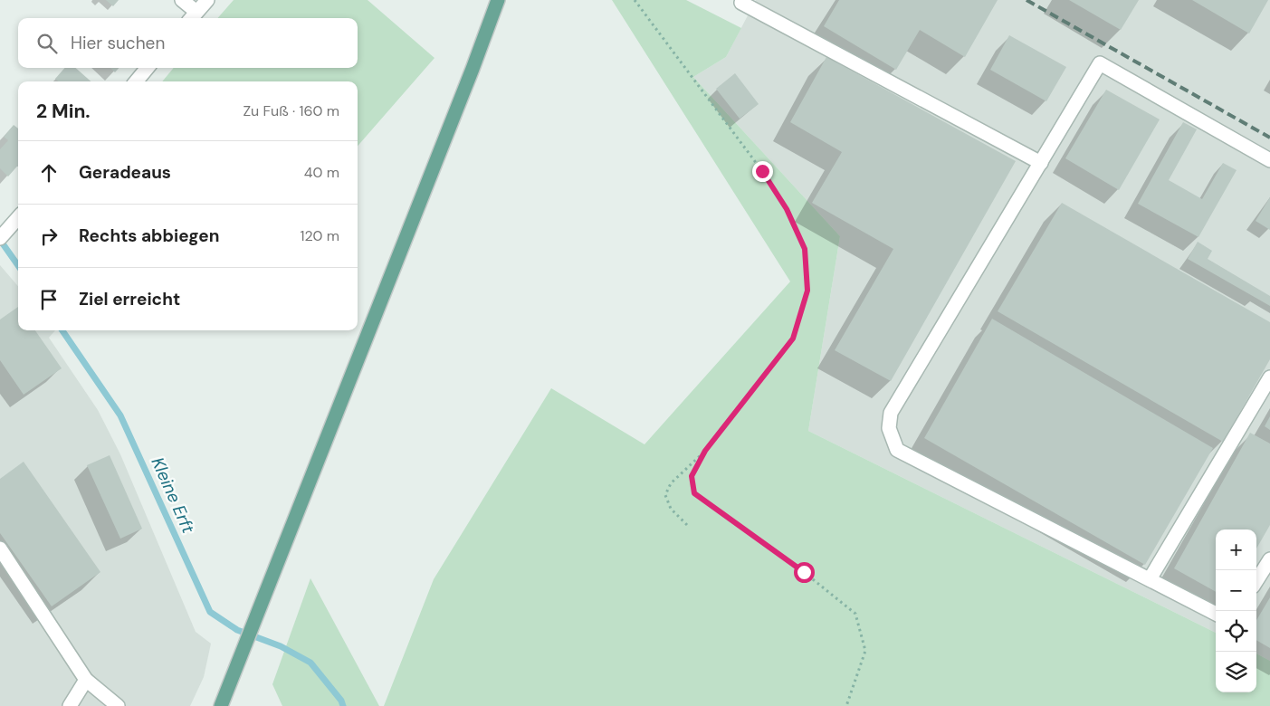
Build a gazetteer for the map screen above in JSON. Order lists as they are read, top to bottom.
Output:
{
  "water": ["Kleine Erft"],
  "page": {
    "search": "Hier suchen",
    "heading": ["2 Min.", "Zu Fuß · 160 m"],
    "list": [
      ["Geradeaus", "40 m"],
      ["Rechts abbiegen", "120 m"],
      "Ziel erreicht"
    ],
    "map_buttons": ["+", "−"]
  }
}
